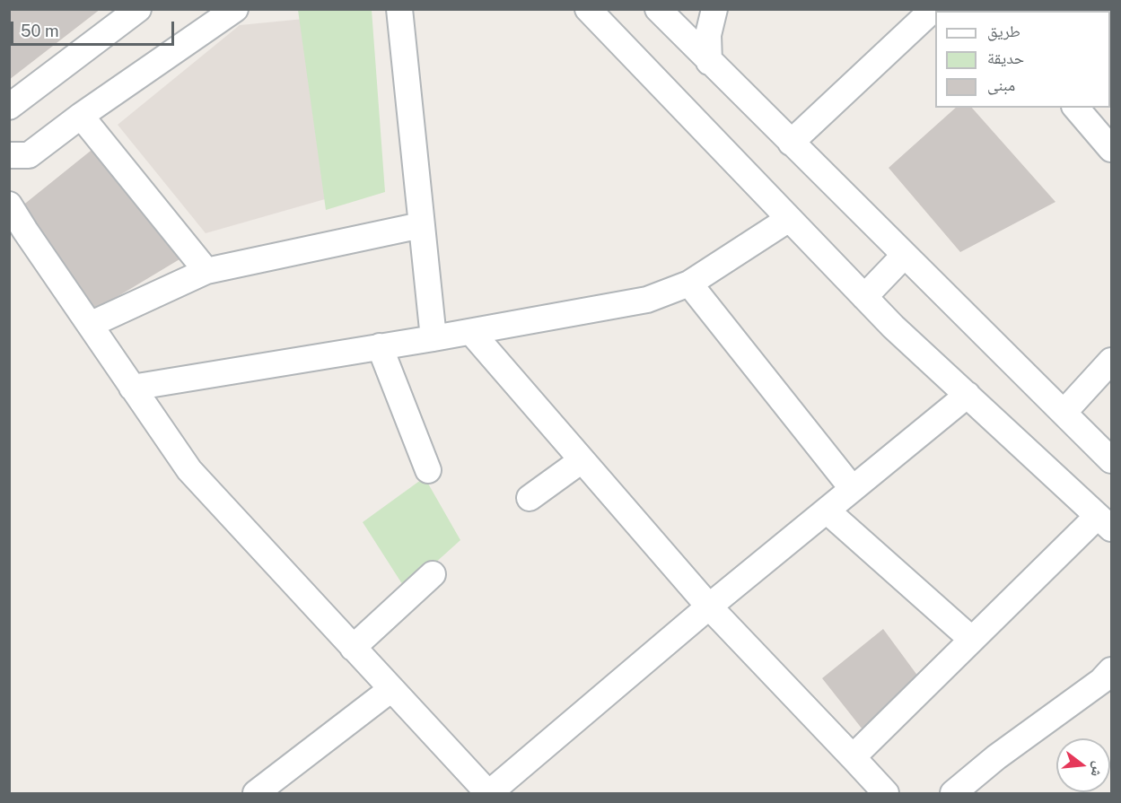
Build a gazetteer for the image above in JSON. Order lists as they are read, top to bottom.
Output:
{
  "legend": ["طريق", "حديقة", "مبنى"],
  "scale_bar": "50 m",
  "north": "right"
}
